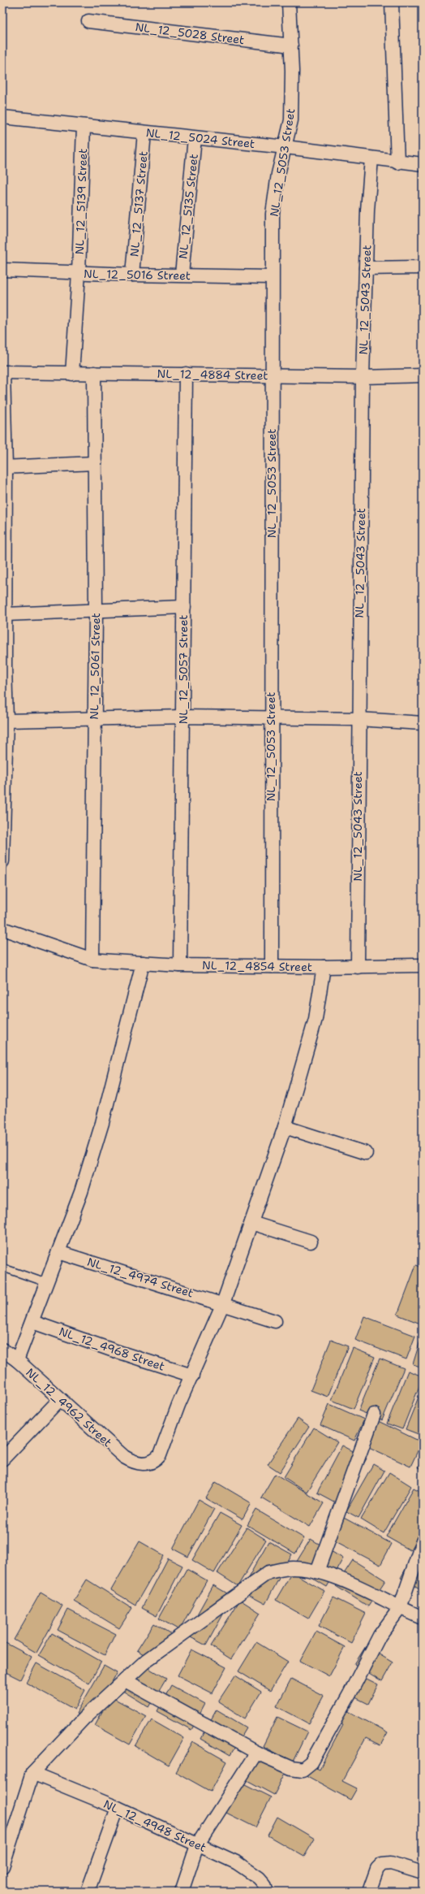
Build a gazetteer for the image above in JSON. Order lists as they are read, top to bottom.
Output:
{
  "streets": {
    "street": [
      "NL_12_5028 Street",
      "NL_12_5024 Street",
      "NL_12_5053 Street",
      "NL_12_5139 Street",
      "NL_12_5137 Street",
      "NL_12_5135 Street",
      "NL_12_5016 Street",
      "NL_12_5043 Street",
      "NL_12_4884 Street",
      "NL_12_5061 Street",
      "NL_12_5057 Street",
      "NL_12_4854 Street",
      "NL_12_4974 Street",
      "NL_12_4968 Street",
      "NL_12_4962 Street",
      "NL_12_4948 Street"
    ]
  },
  "crossings": [
    ["NL_12_5028 Street", "NL_12_5053 Street"],
    ["NL_12_5024 Street", "NL_12_5053 Street"],
    ["NL_12_5024 Street", "NL_12_5139 Street"],
    ["NL_12_5024 Street", "NL_12_5137 Street"],
    ["NL_12_5024 Street", "NL_12_5135 Street"],
    ["NL_12_5024 Street", "NL_12_5043 Street"],
    ["NL_12_5053 Street", "NL_12_5016 Street"],
    ["NL_12_5053 Street", "NL_12_4884 Street"],
    ["NL_12_5053 Street", "NL_12_4854 Street"],
    ["NL_12_5139 Street", "NL_12_5016 Street"],
    ["NL_12_5139 Street", "NL_12_4884 Street"],
    ["NL_12_5137 Street", "NL_12_5016 Street"],
    ["NL_12_5135 Street", "NL_12_5016 Street"],
    ["NL_12_5043 Street", "NL_12_4884 Street"],
    ["NL_12_5043 Street", "NL_12_4854 Street"],
    ["NL_12_4884 Street", "NL_12_5061 Street"],
    ["NL_12_4884 Street", "NL_12_5057 Street"],
    ["NL_12_5061 Street", "NL_12_4854 Street"],
    ["NL_12_5057 Street", "NL_12_4854 Street"],
    ["NL_12_4968 Street", "NL_12_4962 Street"]
  ]
}
